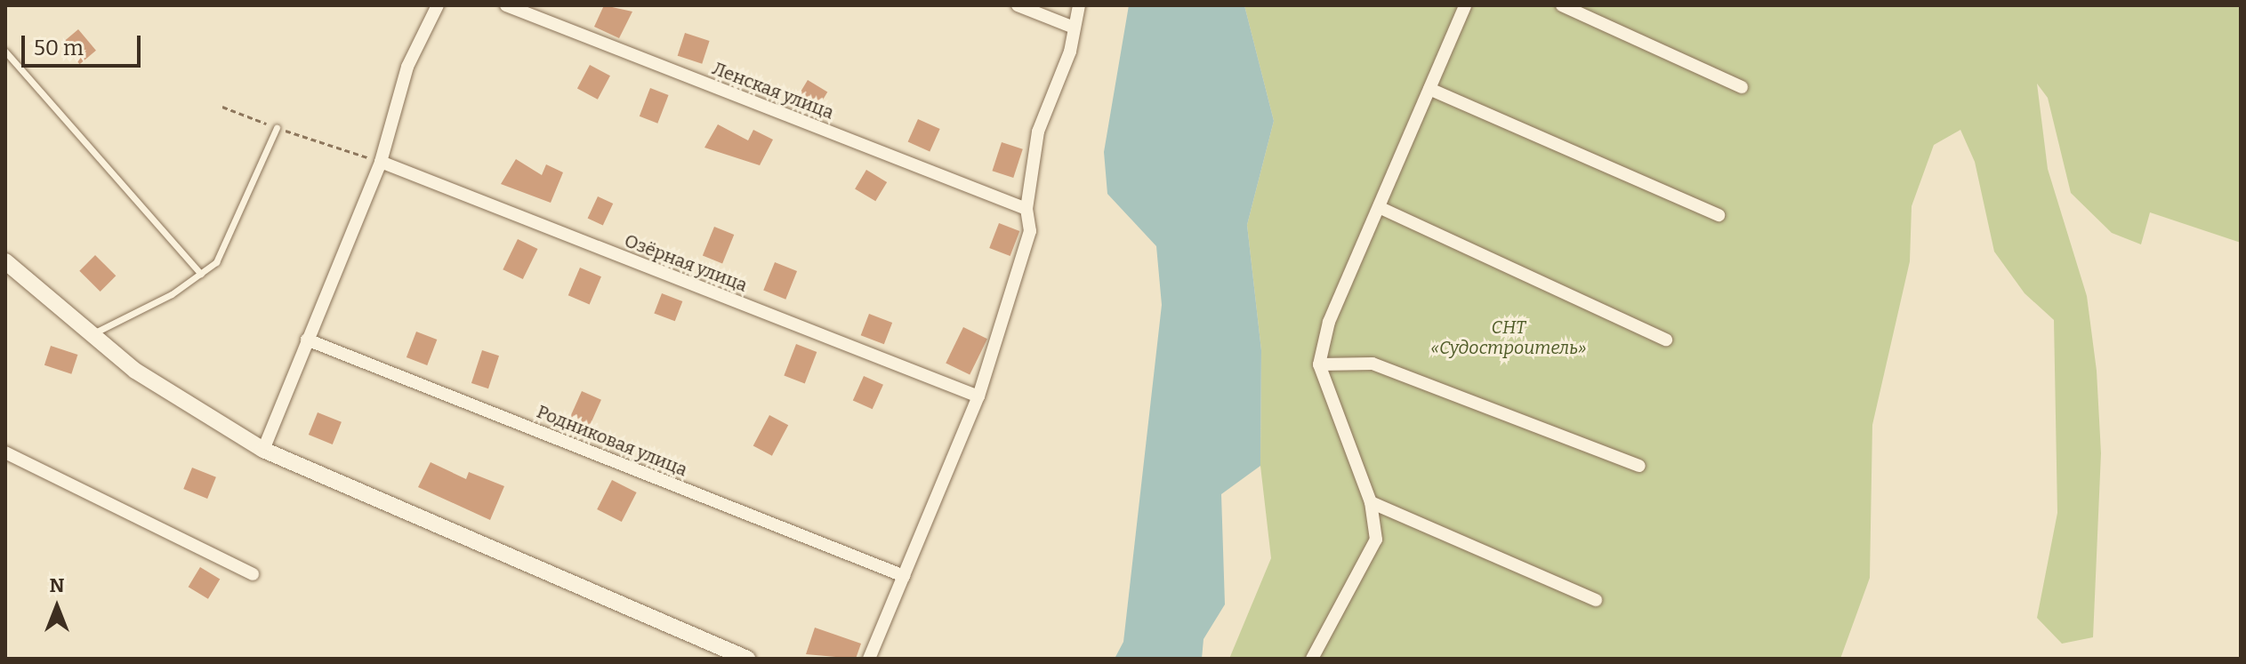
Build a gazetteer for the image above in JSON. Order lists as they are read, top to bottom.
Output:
{
  "streets": {
    "street": ["Ленская улица", "Озёрная улица", "Родниковая улица"]
  },
  "parks": ["СНТ «Судостроитель»"],
  "scale_bar": "50 m",
  "north": "top"
}
